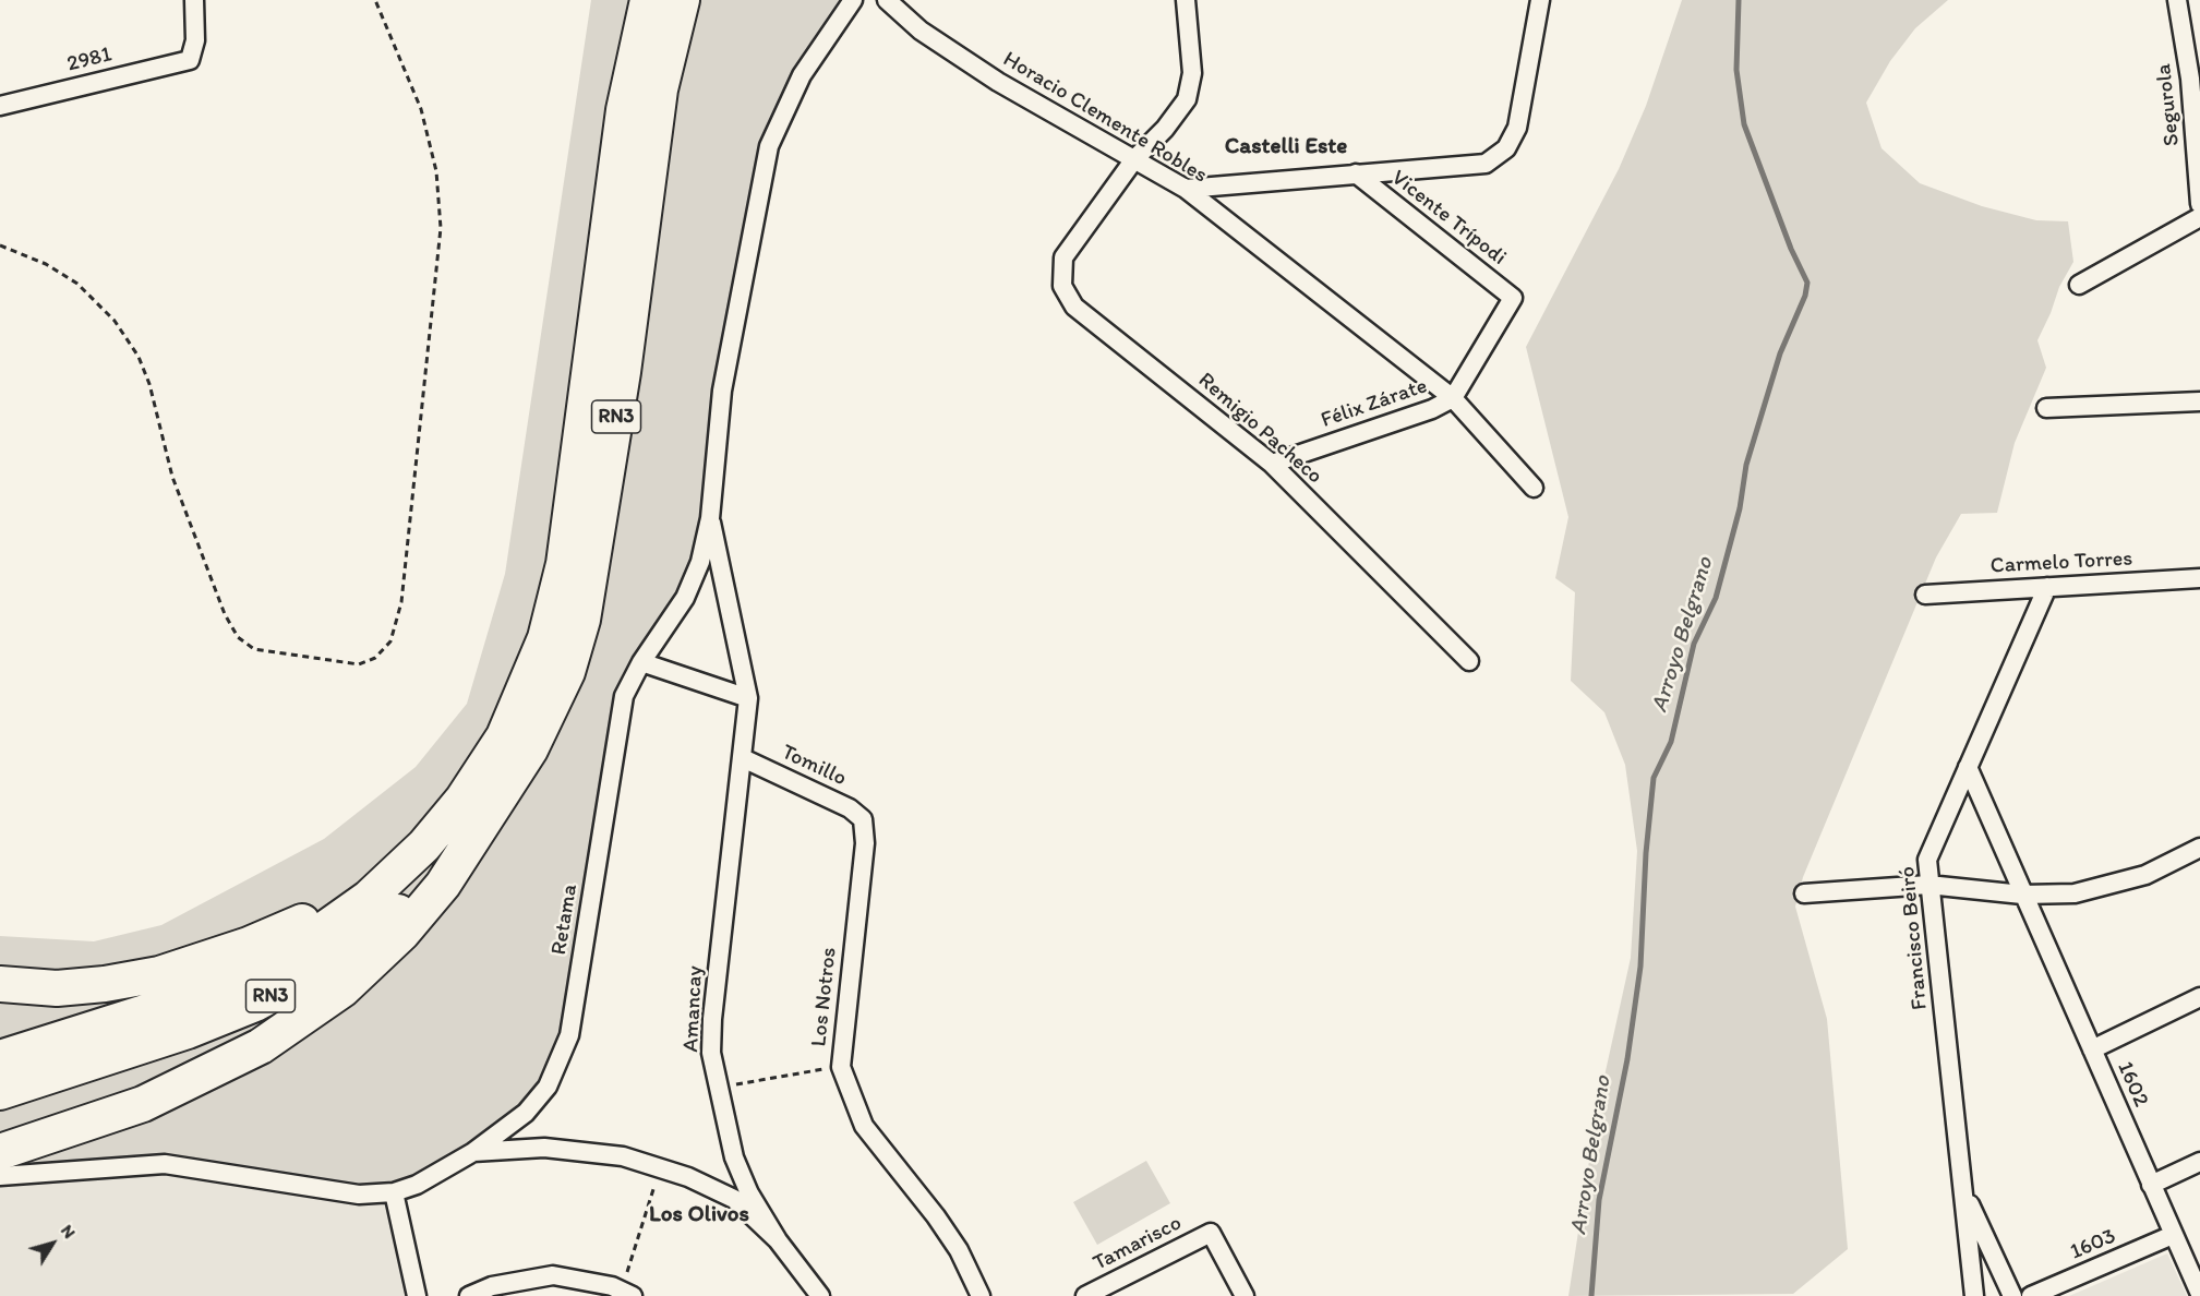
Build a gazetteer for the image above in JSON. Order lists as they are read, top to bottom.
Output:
{
  "streets": {
    "highway": ["RN3"],
    "street": [
      "2981",
      "Segurola",
      "Horacio Clemente Robles",
      "Vicente Trípodi",
      "Félix Zárate",
      "Remigio Pacheco",
      "Carmelo Torres",
      "Tomillo",
      "Retama",
      "Francisco Beiró",
      "Los Notros",
      "Amancay",
      "1602",
      "Tamarisco",
      "1603"
    ]
  },
  "crossings": [
    ["Horacio Clemente Robles", "Vicente Trípodi"],
    ["Horacio Clemente Robles", "Félix Zárate"],
    ["Horacio Clemente Robles", "Remigio Pacheco"],
    ["Vicente Trípodi", "Félix Zárate"],
    ["Félix Zárate", "Remigio Pacheco"],
    ["Carmelo Torres", "Francisco Beiró"],
    ["Tomillo", "Los Notros"],
    ["Tomillo", "Amancay"],
    ["Retama", "Amancay"],
    ["Francisco Beiró", "1602"],
    ["1602", "1603"]
  ],
  "districts": ["Castelli Este", "Los Olivos"],
  "water": ["Arroyo Belgrano"],
  "north": "top right"
}
